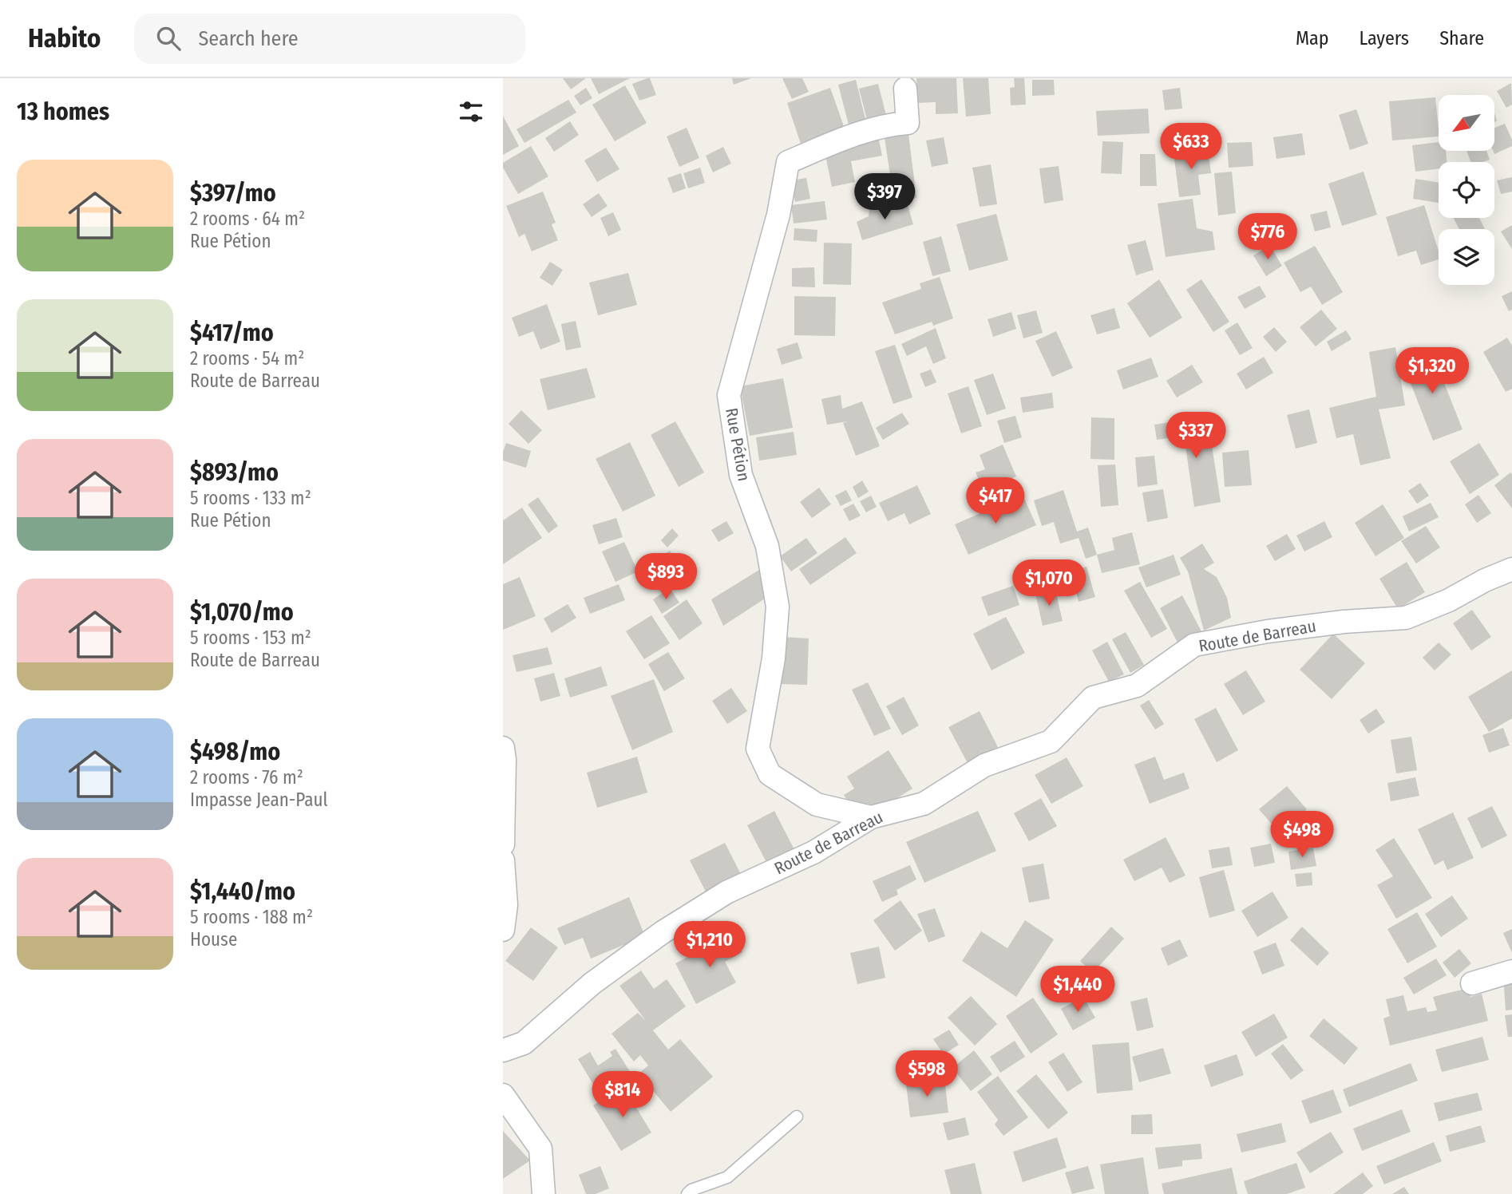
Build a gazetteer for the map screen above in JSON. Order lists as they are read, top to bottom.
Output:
{
  "streets": {
    "street": ["Rue Pétion", "Route de Barreau"]
  },
  "crossings": [
    ["Rue Pétion", "Route de Barreau"]
  ],
  "north": "bottom left",
  "page": {
    "header": "Habito",
    "search": "Search here",
    "nav": ["Map", "Layers", "Share"],
    "heading": "13 homes",
    "price": [
      "$633",
      "$397",
      "$776",
      "$1,320",
      "$337",
      "$417",
      "$893",
      "$1,070",
      "$498",
      "$1,210",
      "$1,440",
      "$598",
      "$814"
    ],
    "list": [
      {
        "name": "$397/mo",
        "note": "2 rooms · 64 m² · Rue Pétion"
      },
      {
        "name": "$417/mo",
        "note": "2 rooms · 54 m² · Route de Barreau"
      },
      {
        "name": "$893/mo",
        "note": "5 rooms · 133 m² · Rue Pétion"
      },
      {
        "name": "$1,070/mo",
        "note": "5 rooms · 153 m² · Route de Barreau"
      },
      {
        "name": "$498/mo",
        "note": "2 rooms · 76 m² · Impasse Jean-Paul"
      },
      {
        "name": "$1,440/mo",
        "note": "5 rooms · 188 m² · House"
      }
    ]
  }
}
